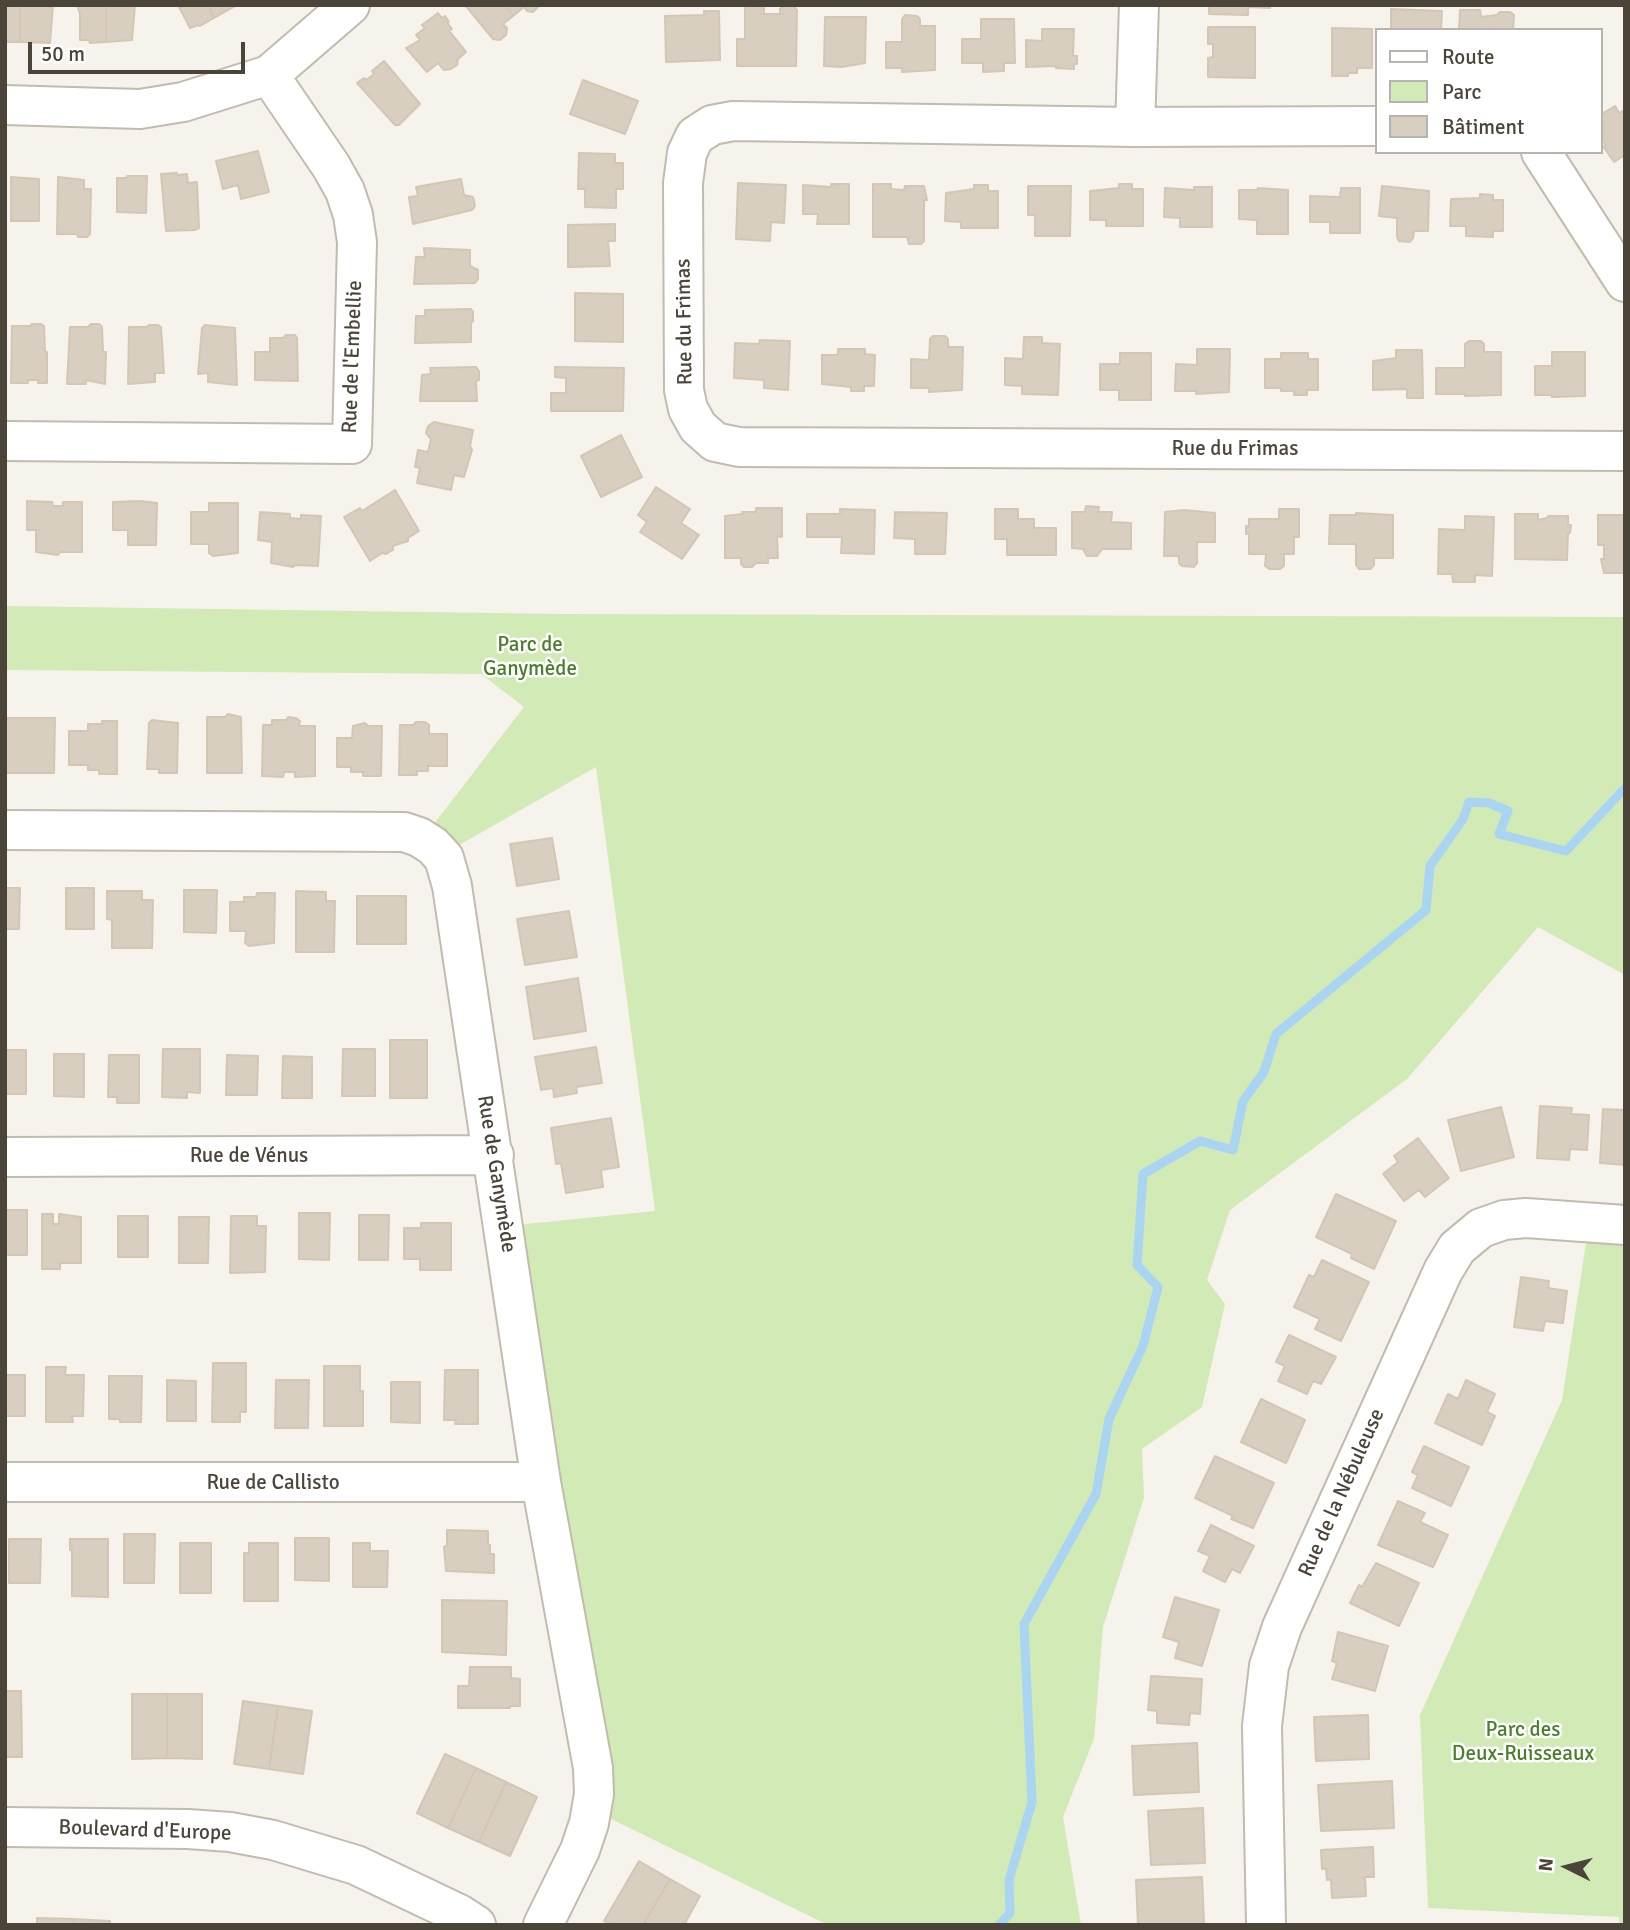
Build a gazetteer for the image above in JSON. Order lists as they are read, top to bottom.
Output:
{
  "streets": {
    "street": [
      "Rue du Frimas",
      "Rue de l'Embellie",
      "Rue de Vénus",
      "Rue de Ganymède",
      "Rue de Callisto",
      "Rue de la Nébuleuse",
      "Boulevard d'Europe"
    ]
  },
  "crossings": [
    ["Rue de Vénus", "Rue de Ganymède"],
    ["Rue de Ganymède", "Rue de Callisto"]
  ],
  "parks": ["Parc de Ganymède", "Parc des Deux-Ruisseaux"],
  "legend": ["Route", "Parc", "Bâtiment"],
  "scale_bar": "50 m",
  "north": "left"
}
